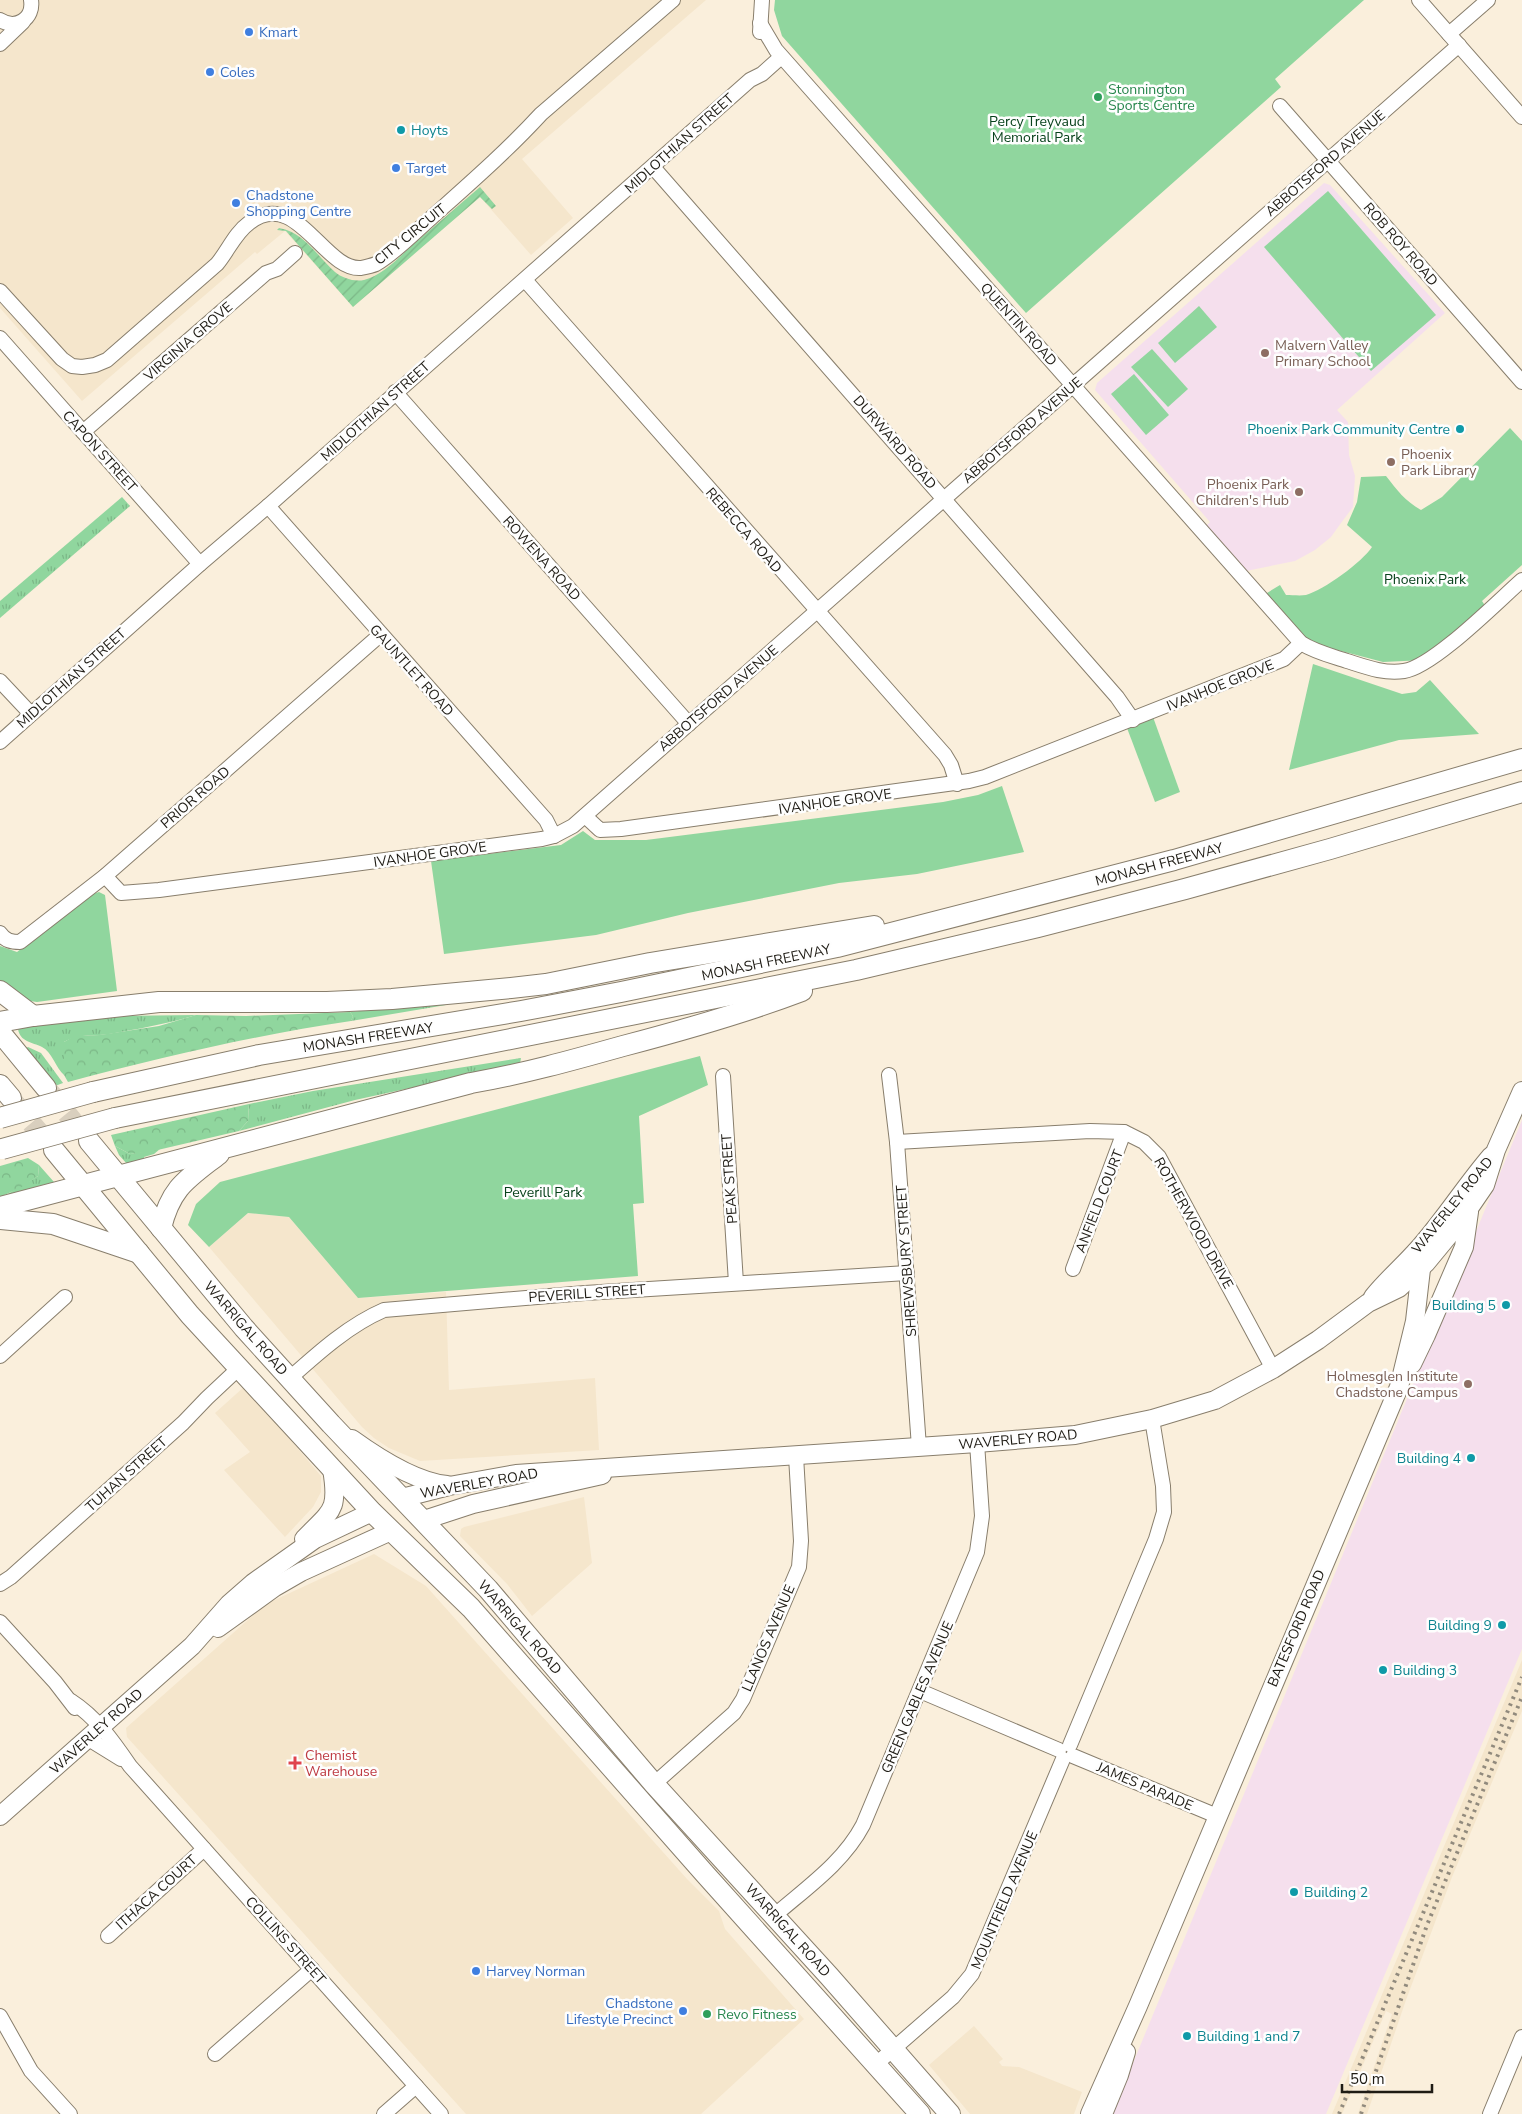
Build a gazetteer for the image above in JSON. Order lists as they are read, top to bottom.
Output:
{
  "streets": {
    "highway": ["MONASH FREEWAY", "WAVERLEY ROAD", "WARRIGAL ROAD"],
    "main road": ["BATESFORD ROAD"],
    "street": [
      "MIDLOTHIAN STREET",
      "ABBOTSFORD AVENUE",
      "CITY CIRCUIT",
      "ROB ROY ROAD",
      "QUENTIN ROAD",
      "VIRGINIA GROVE",
      "DURWARD ROAD",
      "CAPON STREET",
      "REBECCA ROAD",
      "ROWENA ROAD",
      "GAUNTLET ROAD",
      "IVANHOE GROVE",
      "PRIOR ROAD",
      "PEAK STREET",
      "ANFIELD COURT",
      "ROTHERWOOD DRIVE",
      "SHREWSBURY STREET",
      "PEVERILL STREET",
      "TUHAN STREET",
      "LLANOS AVENUE",
      "GREEN GABLES AVENUE",
      "JAMES PARADE",
      "ITHACA COURT",
      "MOUNTFIELD AVENUE",
      "COLLINS STREET"
    ]
  },
  "crossings": [
    ["MIDLOTHIAN STREET", "QUENTIN ROAD"],
    ["MIDLOTHIAN STREET", "DURWARD ROAD"],
    ["MIDLOTHIAN STREET", "CAPON STREET"],
    ["MIDLOTHIAN STREET", "REBECCA ROAD"],
    ["MIDLOTHIAN STREET", "ROWENA ROAD"],
    ["MIDLOTHIAN STREET", "GAUNTLET ROAD"],
    ["ABBOTSFORD AVENUE", "ROB ROY ROAD"],
    ["ABBOTSFORD AVENUE", "QUENTIN ROAD"],
    ["ABBOTSFORD AVENUE", "DURWARD ROAD"],
    ["ABBOTSFORD AVENUE", "REBECCA ROAD"],
    ["ABBOTSFORD AVENUE", "ROWENA ROAD"],
    ["ABBOTSFORD AVENUE", "IVANHOE GROVE"],
    ["QUENTIN ROAD", "IVANHOE GROVE"],
    ["VIRGINIA GROVE", "CAPON STREET"],
    ["DURWARD ROAD", "IVANHOE GROVE"],
    ["REBECCA ROAD", "IVANHOE GROVE"],
    ["GAUNTLET ROAD", "IVANHOE GROVE"],
    ["GAUNTLET ROAD", "PRIOR ROAD"],
    ["IVANHOE GROVE", "PRIOR ROAD"],
    ["PEAK STREET", "PEVERILL STREET"],
    ["ANFIELD COURT", "ROTHERWOOD DRIVE"],
    ["WAVERLEY ROAD", "ROTHERWOOD DRIVE"],
    ["WAVERLEY ROAD", "SHREWSBURY STREET"],
    ["WAVERLEY ROAD", "WARRIGAL ROAD"],
    ["WAVERLEY ROAD", "BATESFORD ROAD"],
    ["WAVERLEY ROAD", "LLANOS AVENUE"],
    ["WAVERLEY ROAD", "GREEN GABLES AVENUE"],
    ["WAVERLEY ROAD", "MOUNTFIELD AVENUE"],
    ["WAVERLEY ROAD", "COLLINS STREET"],
    ["ROTHERWOOD DRIVE", "SHREWSBURY STREET"],
    ["SHREWSBURY STREET", "PEVERILL STREET"],
    ["PEVERILL STREET", "WARRIGAL ROAD"],
    ["WARRIGAL ROAD", "TUHAN STREET"],
    ["WARRIGAL ROAD", "LLANOS AVENUE"],
    ["WARRIGAL ROAD", "GREEN GABLES AVENUE"],
    ["WARRIGAL ROAD", "MOUNTFIELD AVENUE"],
    ["BATESFORD ROAD", "JAMES PARADE"],
    ["GREEN GABLES AVENUE", "JAMES PARADE"],
    ["JAMES PARADE", "MOUNTFIELD AVENUE"],
    ["ITHACA COURT", "COLLINS STREET"]
  ],
  "parks": ["Percy Treyvaud Memorial Park", "Phoenix Park", "Peverill Park"],
  "places": {
    "other": [
      "Kmart",
      "Coles",
      "Stonnington Sports Centre",
      "Hoyts",
      "Target",
      "Chadstone Shopping Centre",
      "Malvern Valley Primary School",
      "Phoenix Park Community Centre",
      "Phoenix Park Library",
      "Phoenix Park Children's Hub",
      "Building 5",
      "Holmesglen Institute Chadstone Campus",
      "Building 4",
      "Building 9",
      "Building 3",
      "Building 2",
      "Harvey Norman",
      "Chadstone Lifestyle Precinct",
      "Revo Fitness",
      "Building 1 and 7"
    ],
    "health": ["Chemist Warehouse"]
  },
  "scale_bar": "50 m"
}
